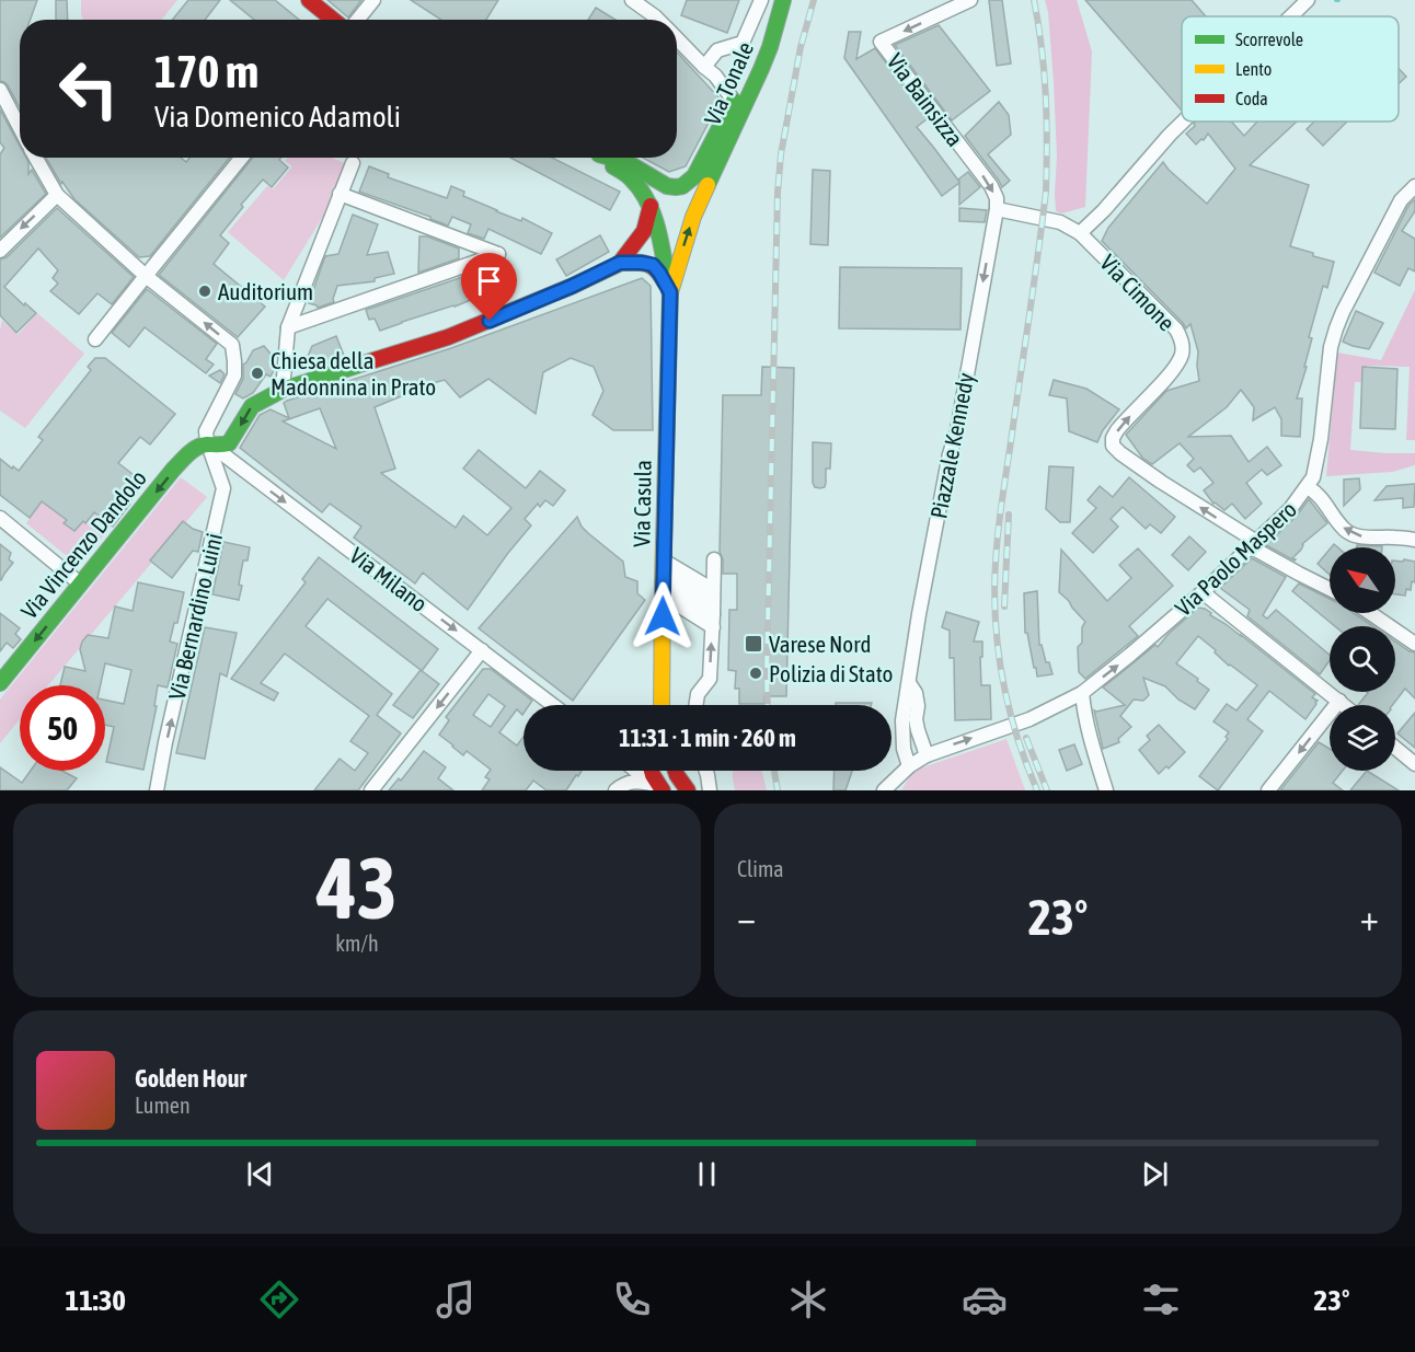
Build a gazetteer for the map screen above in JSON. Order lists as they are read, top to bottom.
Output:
{
  "streets": {
    "main road": ["Via Tonale", "Via Casula", "Via Vincenzo Dandolo"],
    "street": [
      "Via Bainsizza",
      "Via Cimone",
      "Piazzale Kennedy",
      "Via Paolo Maspero",
      "Via Milano",
      "Via Bernardino Luini"
    ]
  },
  "crossings": [
    ["Via Bainsizza", "Via Cimone"],
    ["Via Bainsizza", "Piazzale Kennedy"],
    ["Via Cimone", "Piazzale Kennedy"],
    ["Via Cimone", "Via Paolo Maspero"],
    ["Piazzale Kennedy", "Via Paolo Maspero"],
    ["Via Vincenzo Dandolo", "Via Milano"],
    ["Via Vincenzo Dandolo", "Via Bernardino Luini"],
    ["Via Milano", "Via Bernardino Luini"]
  ],
  "one_way": [
    "Piazzale Kennedy",
    "Via Vincenzo Dandolo",
    "Via Paolo Maspero",
    "Via Milano",
    "Via Bernardino Luini"
  ],
  "places": {
    "other": ["Auditorium", "Chiesa della Madonnina in Prato", "Polizia di Stato"],
    "transit": ["Varese Nord"]
  },
  "legend": ["Scorrevole", "Lento", "Coda"],
  "north": "top left",
  "page": {
    "turn": ["170 m", "Via Domenico Adamoli"],
    "limit": "50",
    "trip": "11:31 · 1 min · 260 m",
    "tile": [
      ["43", "km/h"],
      "Clima"
    ],
    "heat": ["−", "23°", "+"],
    "song": ["Golden Hour", "Lumen"],
    "tabs": ["11:30", "23°"]
  }
}
